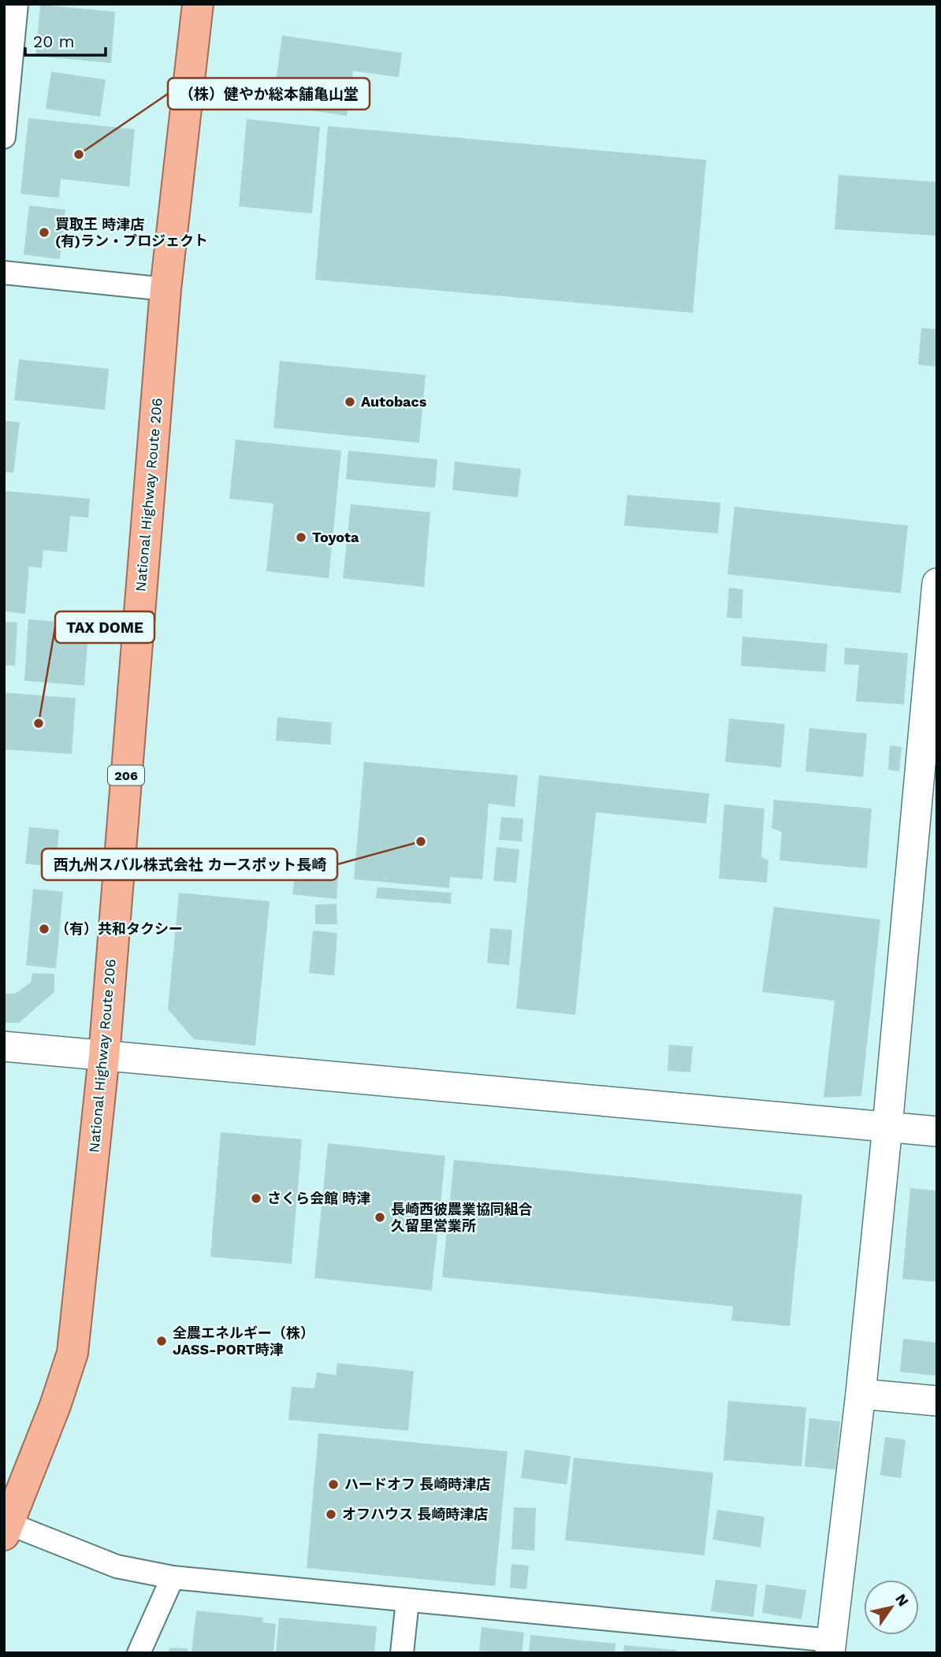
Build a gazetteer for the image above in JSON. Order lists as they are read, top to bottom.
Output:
{
  "streets": {
    "highway": ["National Highway Route 206", "206"]
  },
  "places": [
    "（株）健やか総本舗亀山堂",
    "買取王 時津店 (有)ラン・プロジェクト",
    "Autobacs",
    "Toyota",
    "TAX DOME",
    "西九州スバル株式会社 カースポット長崎",
    "（有）共和タクシー",
    "さくら会館 時津",
    "長崎西彼農業協同組合 久留里営業所",
    "全農エネルギー（株） JASS-PORT時津",
    "ハードオフ 長崎時津店",
    "オフハウス 長崎時津店"
  ],
  "scale_bar": "20 m",
  "north": "top right"
}
